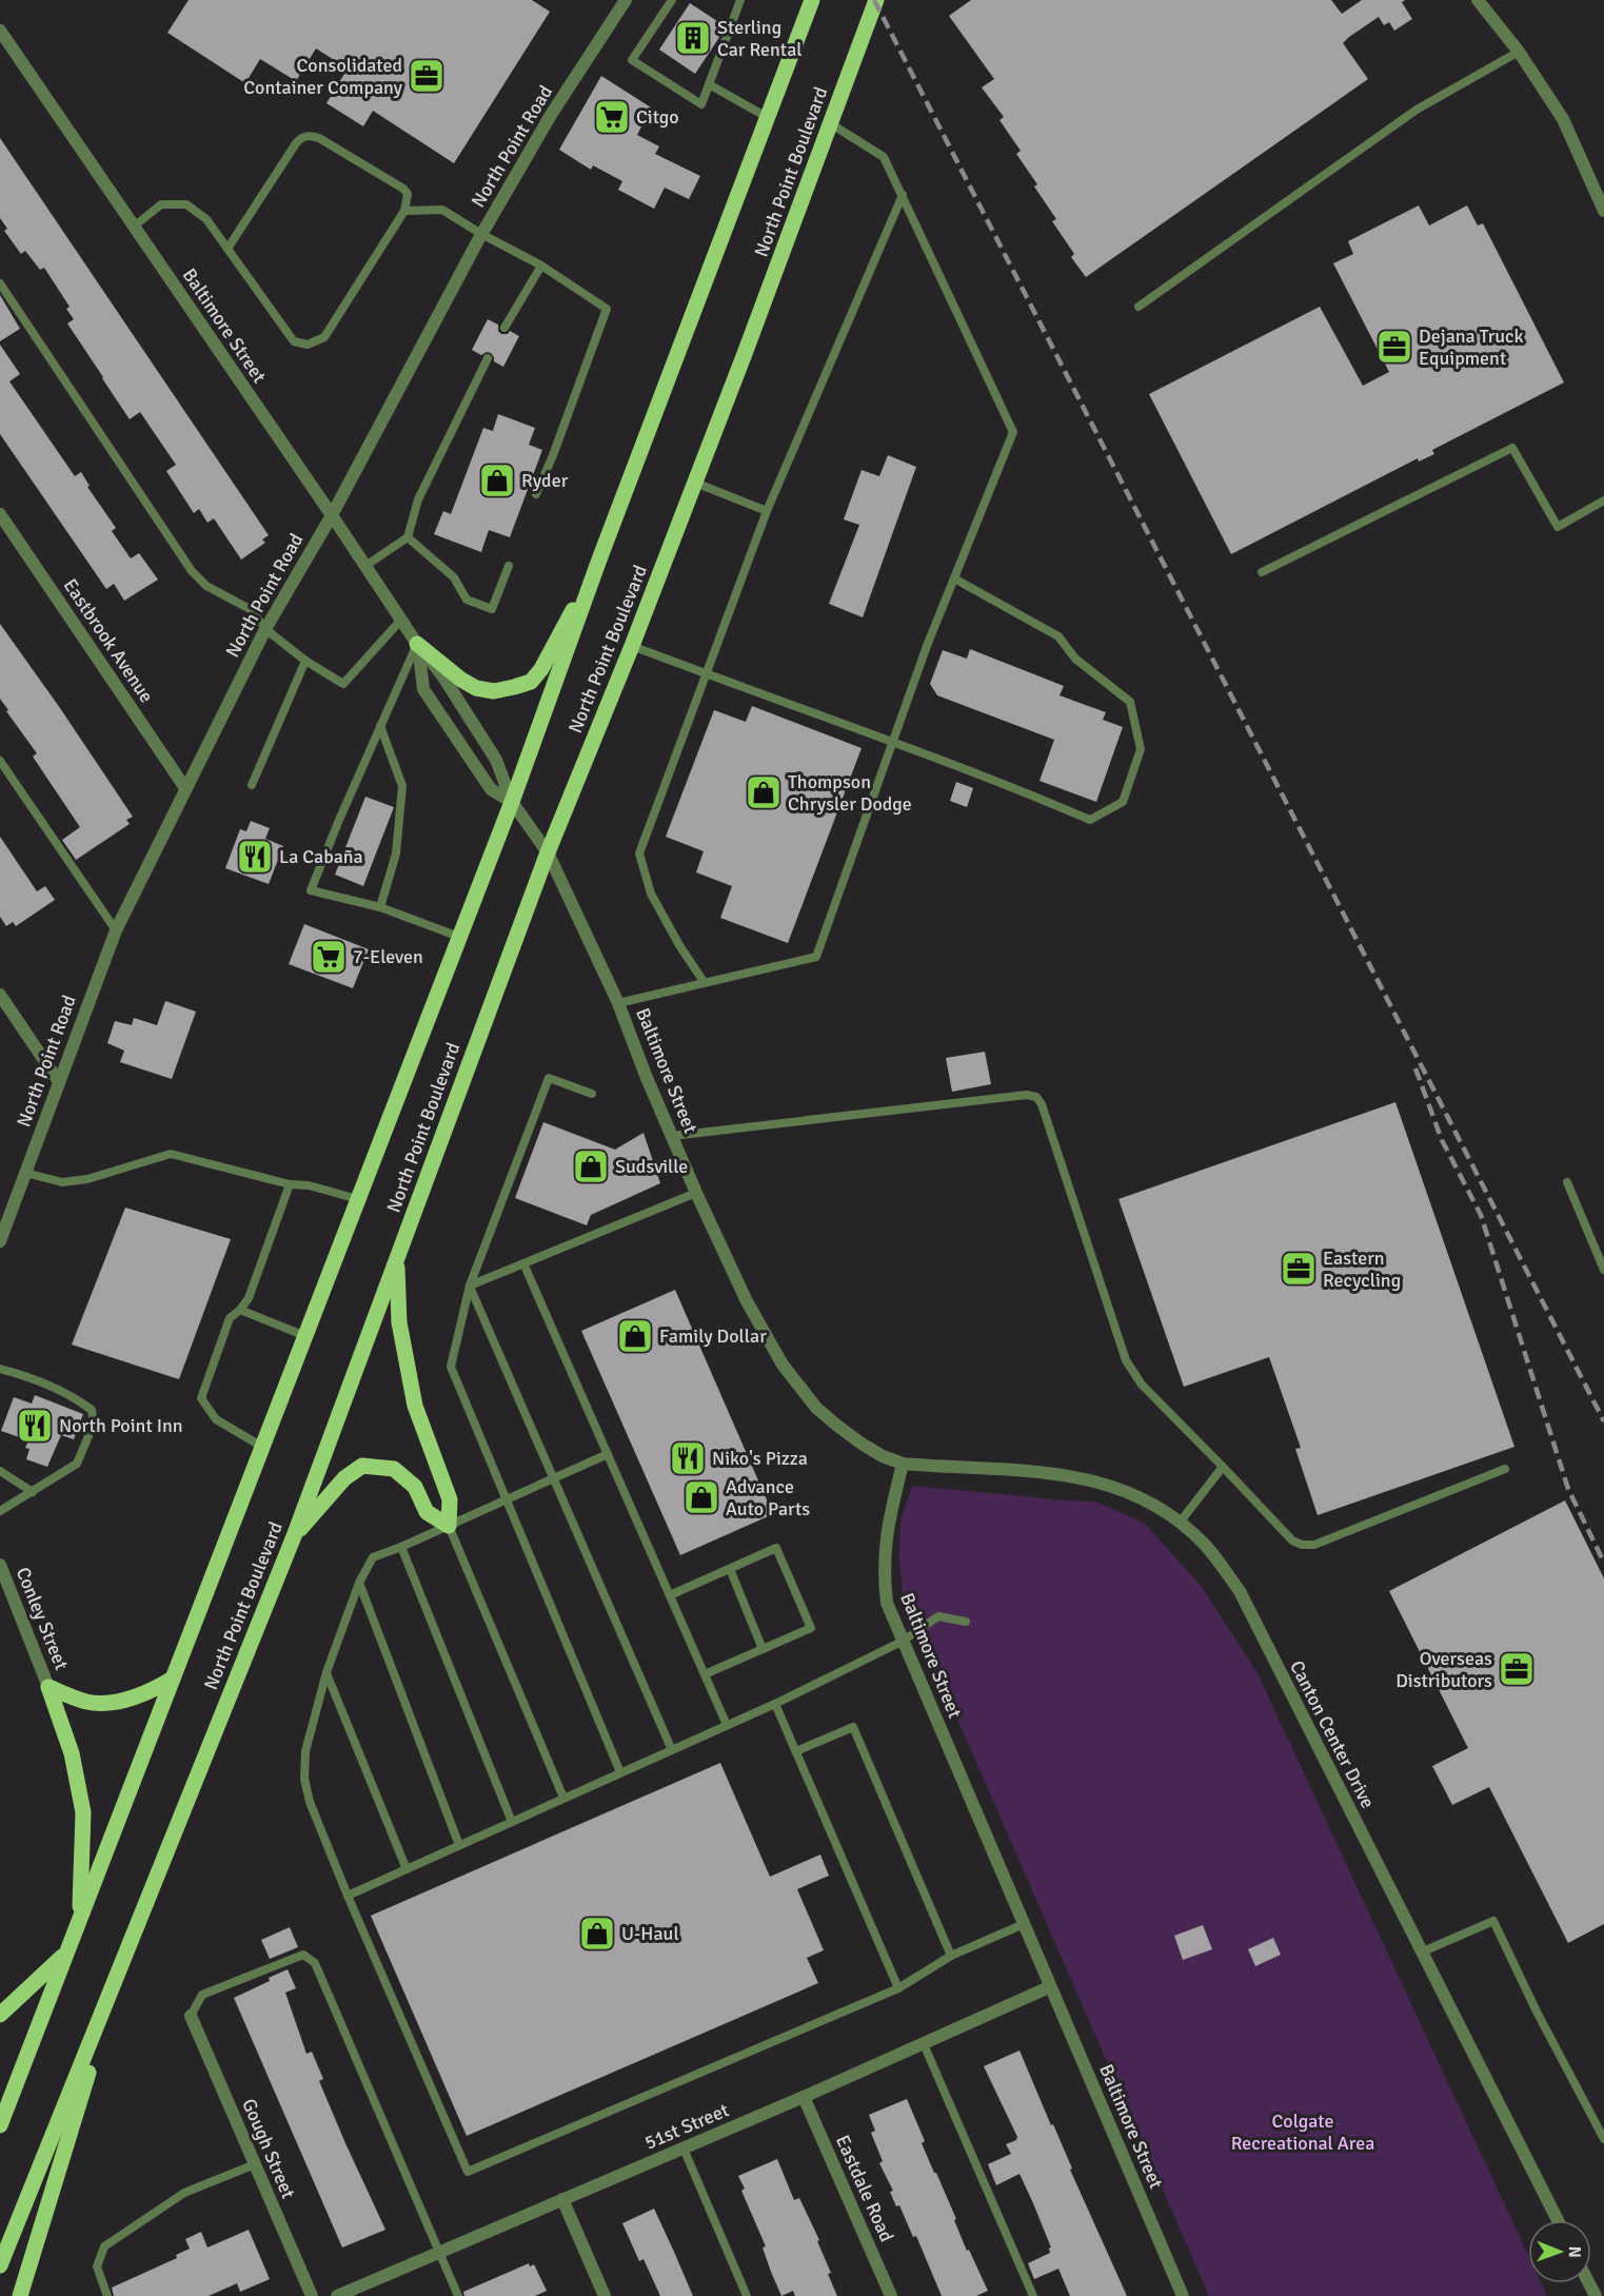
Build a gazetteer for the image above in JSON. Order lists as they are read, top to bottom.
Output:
{
  "streets": {
    "main road": ["North Point Boulevard"],
    "street": [
      "North Point Road",
      "Baltimore Street",
      "Eastbrook Avenue",
      "Conley Street",
      "Canton Center Drive",
      "51st Street",
      "Gough Street",
      "Eastdale Road"
    ]
  },
  "crossings": [
    ["North Point Road", "Baltimore Street"],
    ["North Point Road", "Eastbrook Avenue"],
    ["North Point Boulevard", "Baltimore Street"],
    ["Baltimore Street", "Canton Center Drive"],
    ["Baltimore Street", "51st Street"],
    ["51st Street", "Eastdale Road"]
  ],
  "parks": ["Colgate Recreational Area"],
  "places": {
    "building": ["Sterling Car Rental"],
    "office": [
      "Consolidated Container Company",
      "Dejana Truck Equipment",
      "Eastern Recycling",
      "Overseas Distributors"
    ],
    "supermarket": ["Citgo", "7-Eleven"],
    "shop": [
      "Ryder",
      "Thompson Chrysler Dodge",
      "Sudsville",
      "Family Dollar",
      "Advance Auto Parts",
      "U-Haul"
    ],
    "restaurant": ["La Cabaña", "North Point Inn", "Niko's Pizza"]
  },
  "north": "right"
}
